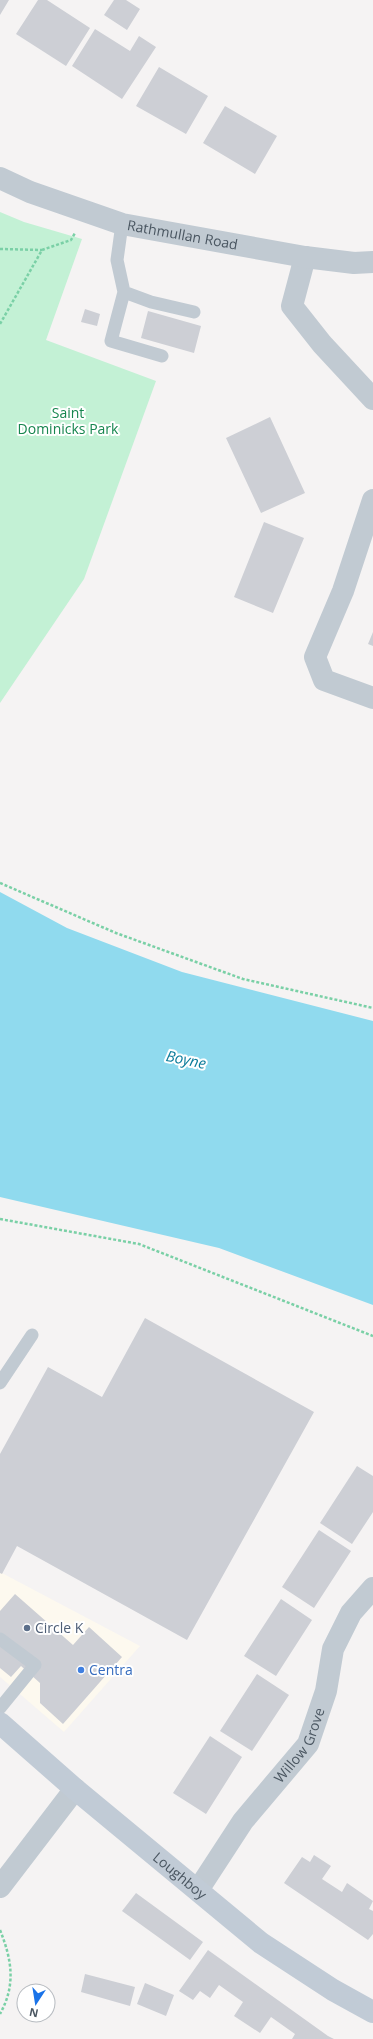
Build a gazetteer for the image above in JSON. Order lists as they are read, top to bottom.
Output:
{
  "streets": {
    "main road": ["Loughboy"],
    "street": ["Rathmullan Road", "Willow Grove"]
  },
  "crossings": [
    ["Willow Grove", "Loughboy"]
  ],
  "water": ["Boyne"],
  "parks": ["Saint Dominicks Park"],
  "places": ["Circle K", "Centra"],
  "north": "bottom"
}
